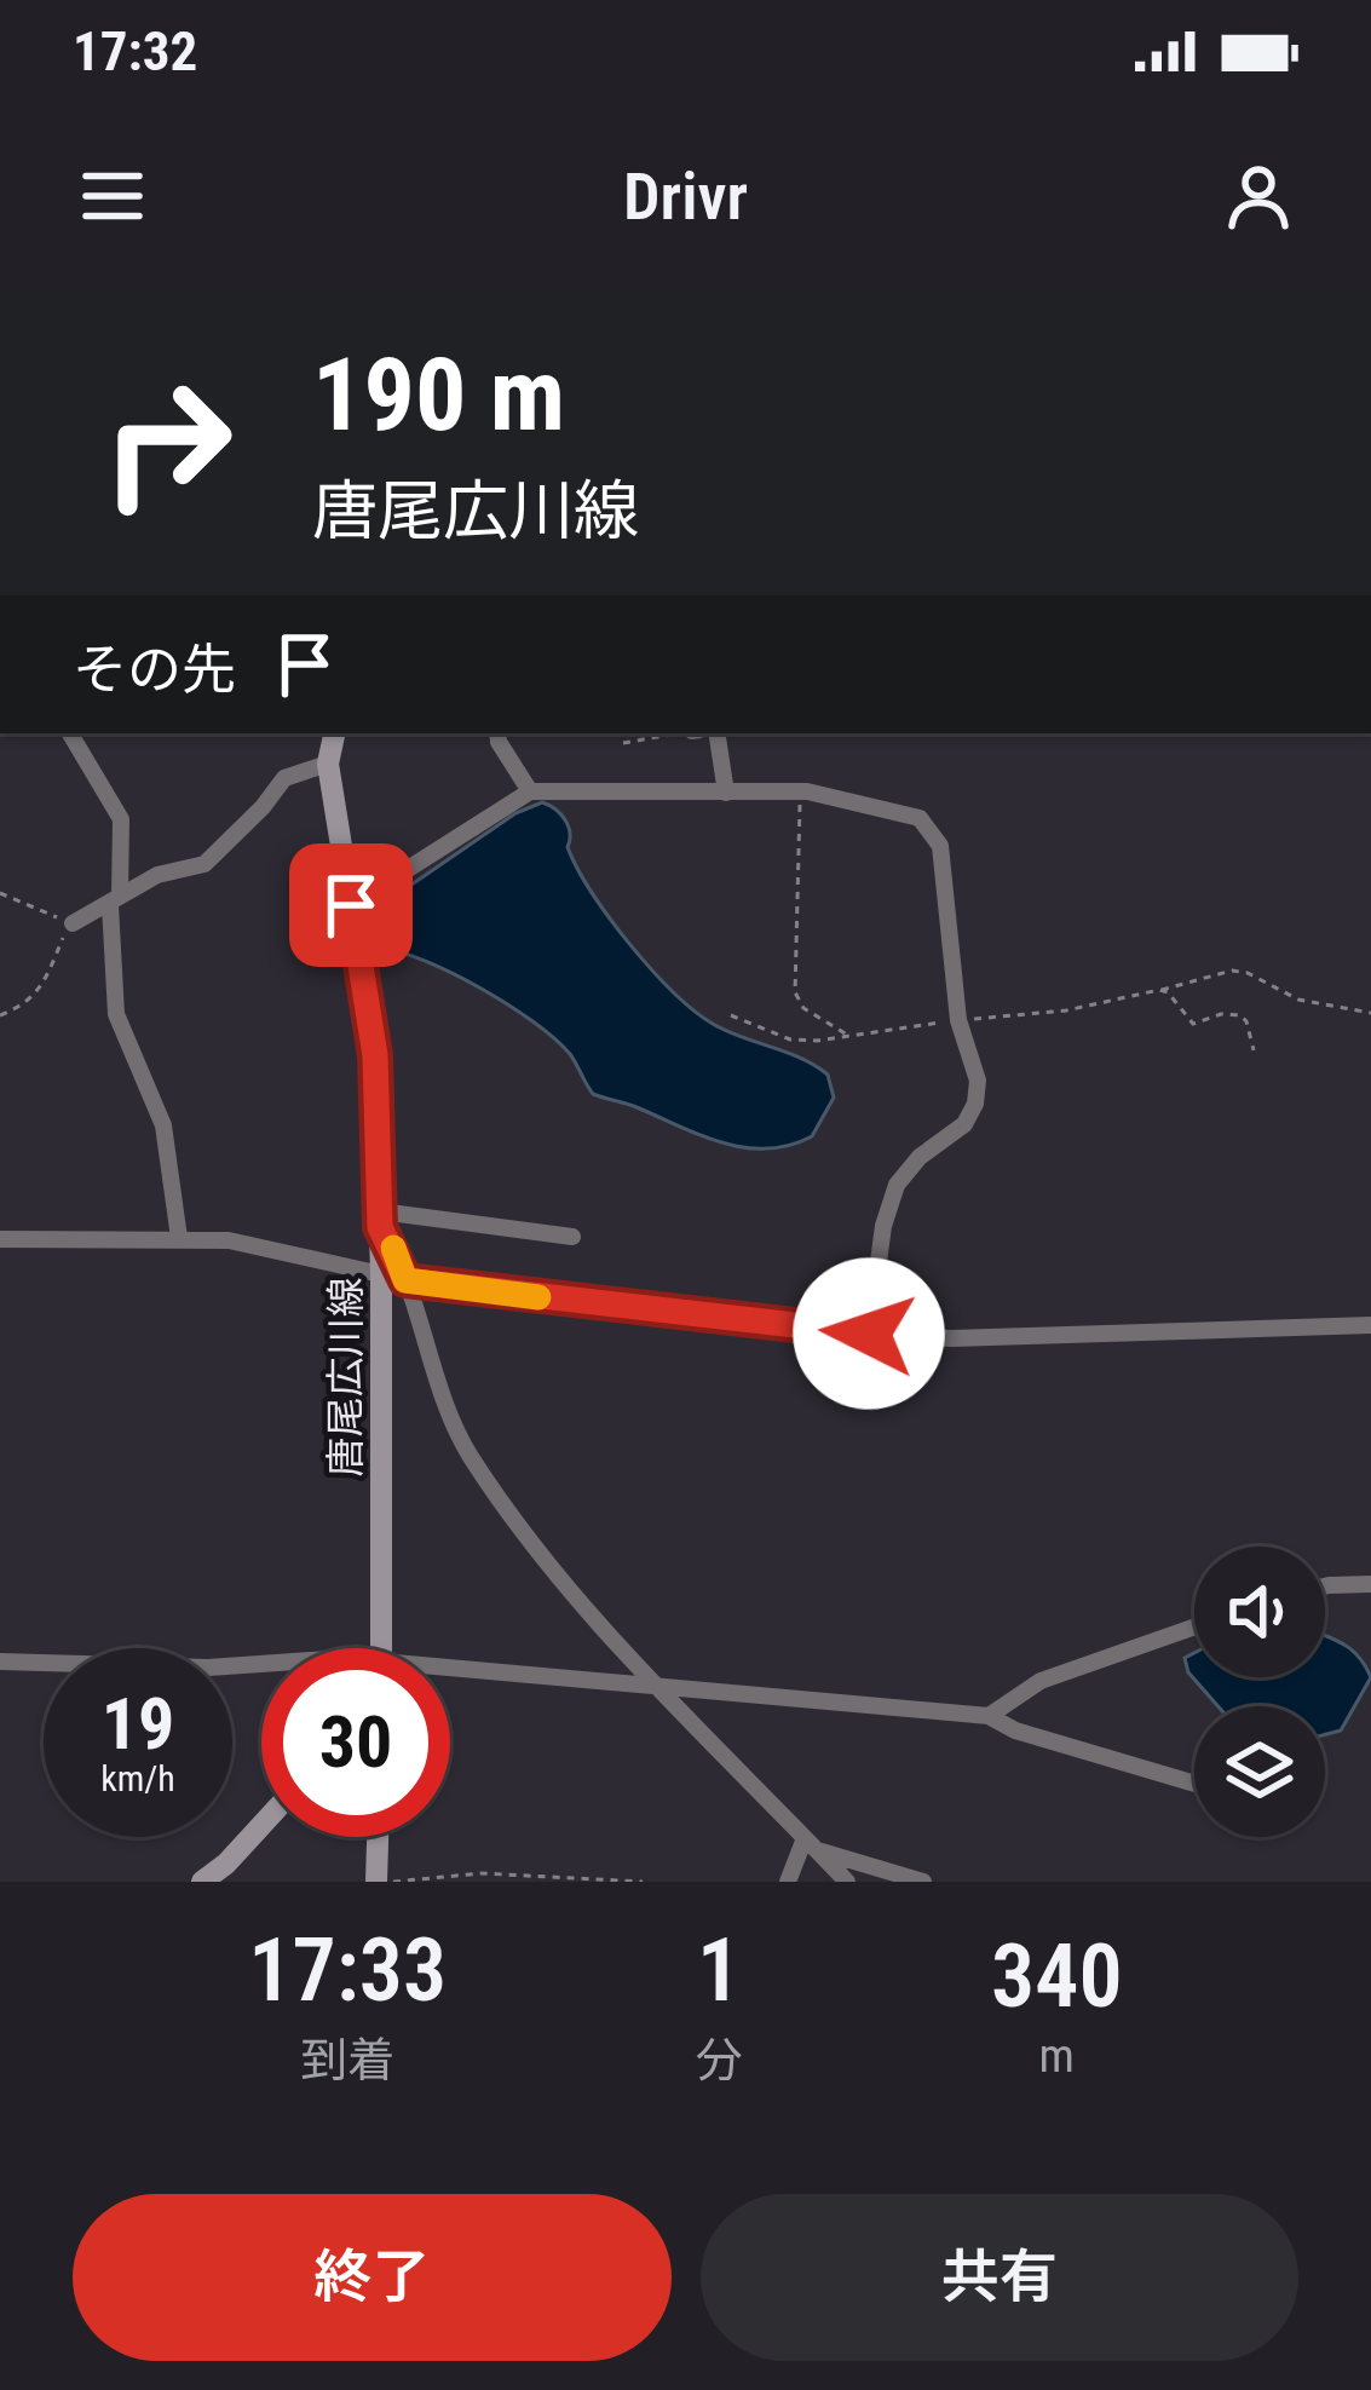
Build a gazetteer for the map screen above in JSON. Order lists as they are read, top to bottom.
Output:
{
  "streets": {
    "main road": ["唐尾広川線"]
  },
  "page": {
    "status": "17:32",
    "header": "Drivr",
    "turn": ["190 m", "唐尾広川線"],
    "then": "その先",
    "speed": "19 km/h",
    "limit": "30",
    "eta": [
      "17:33",
      "到着",
      "1",
      "分",
      "340",
      "m"
    ],
    "buttons": ["終了", "共有"]
  }
}
